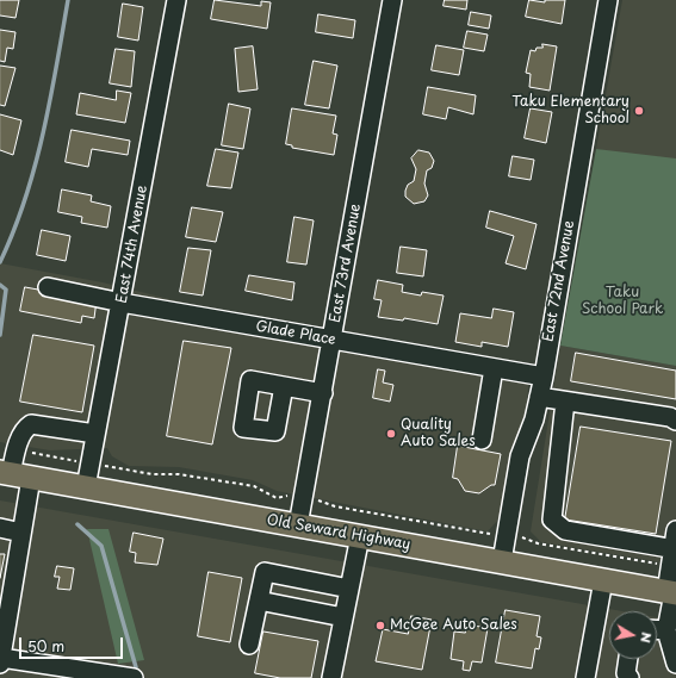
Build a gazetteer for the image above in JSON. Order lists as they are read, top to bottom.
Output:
{
  "streets": {
    "main road": ["Old Seward Highway"],
    "street": [
      "East 74th Avenue",
      "East 73rd Avenue",
      "East 72nd Avenue",
      "Glade Place"
    ]
  },
  "crossings": [
    ["East 74th Avenue", "Glade Place"],
    ["East 74th Avenue", "Old Seward Highway"],
    ["East 73rd Avenue", "Glade Place"],
    ["East 73rd Avenue", "Old Seward Highway"],
    ["East 72nd Avenue", "Glade Place"],
    ["East 72nd Avenue", "Old Seward Highway"]
  ],
  "parks": ["Taku School Park"],
  "places": ["Taku Elementary School", "Quality Auto Sales", "McGee Auto Sales"],
  "scale_bar": "50 m",
  "north": "right"
}
